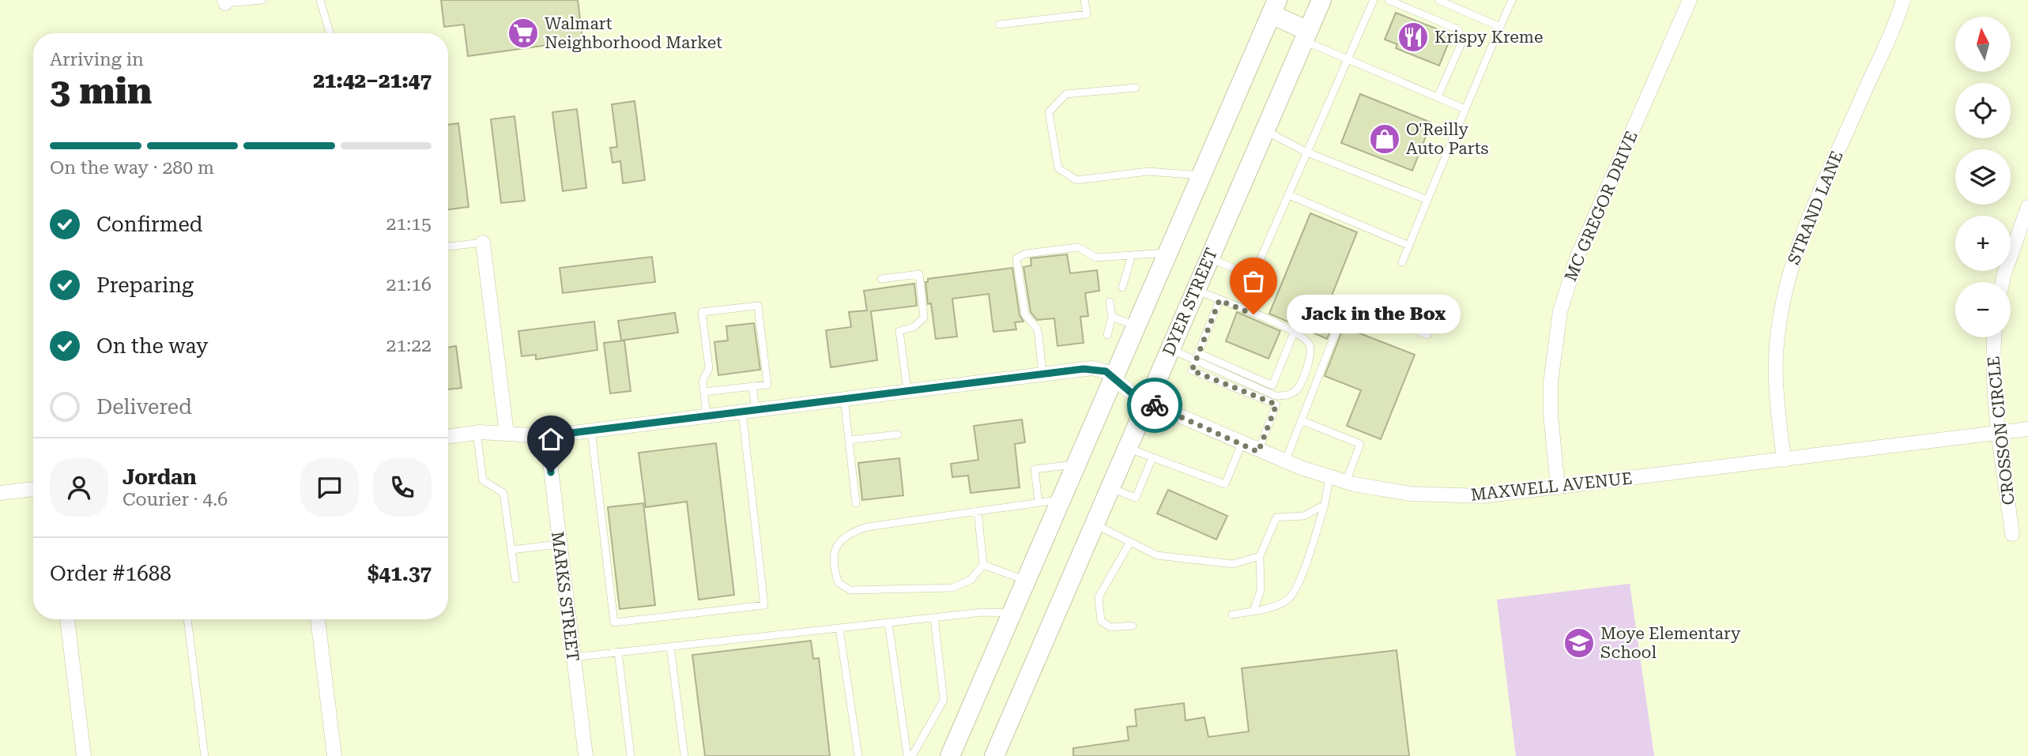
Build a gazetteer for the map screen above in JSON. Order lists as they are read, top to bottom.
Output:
{
  "streets": {
    "main road": ["DYER STREET"],
    "street": [
      "MC GREGOR DRIVE",
      "STRAND LANE",
      "CROSSON CIRCLE",
      "MAXWELL AVENUE",
      "MARKS STREET"
    ]
  },
  "crossings": [
    ["MC GREGOR DRIVE", "MAXWELL AVENUE"],
    ["STRAND LANE", "MAXWELL AVENUE"],
    ["DYER STREET", "MAXWELL AVENUE"],
    ["CROSSON CIRCLE", "MAXWELL AVENUE"],
    ["MAXWELL AVENUE", "MARKS STREET"]
  ],
  "places": {
    "supermarket": ["Walmart Neighborhood Market"],
    "restaurant": ["Krispy Kreme"],
    "shop": ["O'Reilly Auto Parts"],
    "other": ["Jack in the Box"],
    "school or university": ["Moye Elementary School"]
  },
  "north": "top",
  "page": {
    "map_buttons": ["+", "−"],
    "heading": ["3 min", "Arriving in", "21:42–21:47"],
    "panel": [
      "Jordan",
      "Courier · 4.6",
      "Order #1688",
      "$41.37"
    ],
    "bar": "On the way · 280 m",
    "list": [
      ["Confirmed", "21:15"],
      ["Preparing", "21:16"],
      ["On the way", "21:22"],
      "Delivered"
    ],
    "bubble": "Jack in the Box"
  }
}
